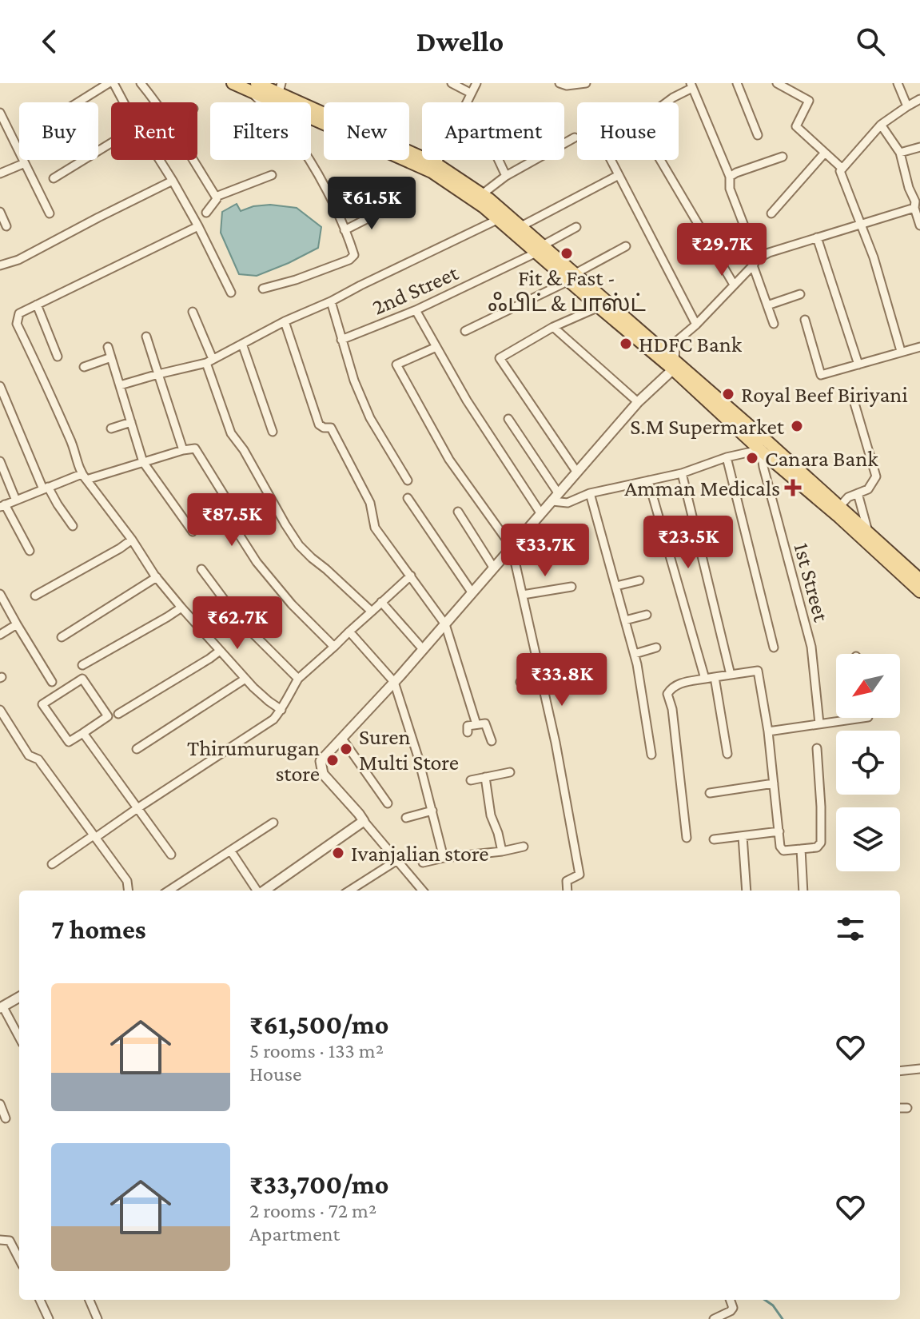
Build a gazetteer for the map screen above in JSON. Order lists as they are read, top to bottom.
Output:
{
  "streets": {
    "street": ["2nd Street", "1st Street"]
  },
  "places": {
    "other": [
      "Fit & Fast - ஃபிட் & பாஸ்ட்",
      "HDFC Bank",
      "Royal Beef Biriyani",
      "S.M Supermarket",
      "Canara Bank",
      "Suren Multi Store",
      "Thirumurugan store",
      "Ivanjalian store"
    ],
    "health": ["Amman Medicals"]
  },
  "north": "bottom left",
  "page": {
    "header": "Dwello",
    "chip": [
      "Buy",
      "Rent",
      "Filters",
      "New",
      "Apartment",
      "House"
    ],
    "price": [
      "₹61.5K",
      "₹29.7K",
      "₹87.5K",
      "₹23.5K",
      "₹33.7K",
      "₹62.7K",
      "₹33.8K"
    ],
    "heading": "7 homes",
    "list": [
      {
        "name": "₹61,500/mo",
        "note": "5 rooms · 133 m² · House"
      },
      {
        "name": "₹33,700/mo",
        "note": "2 rooms · 72 m² · Apartment"
      }
    ]
  }
}
